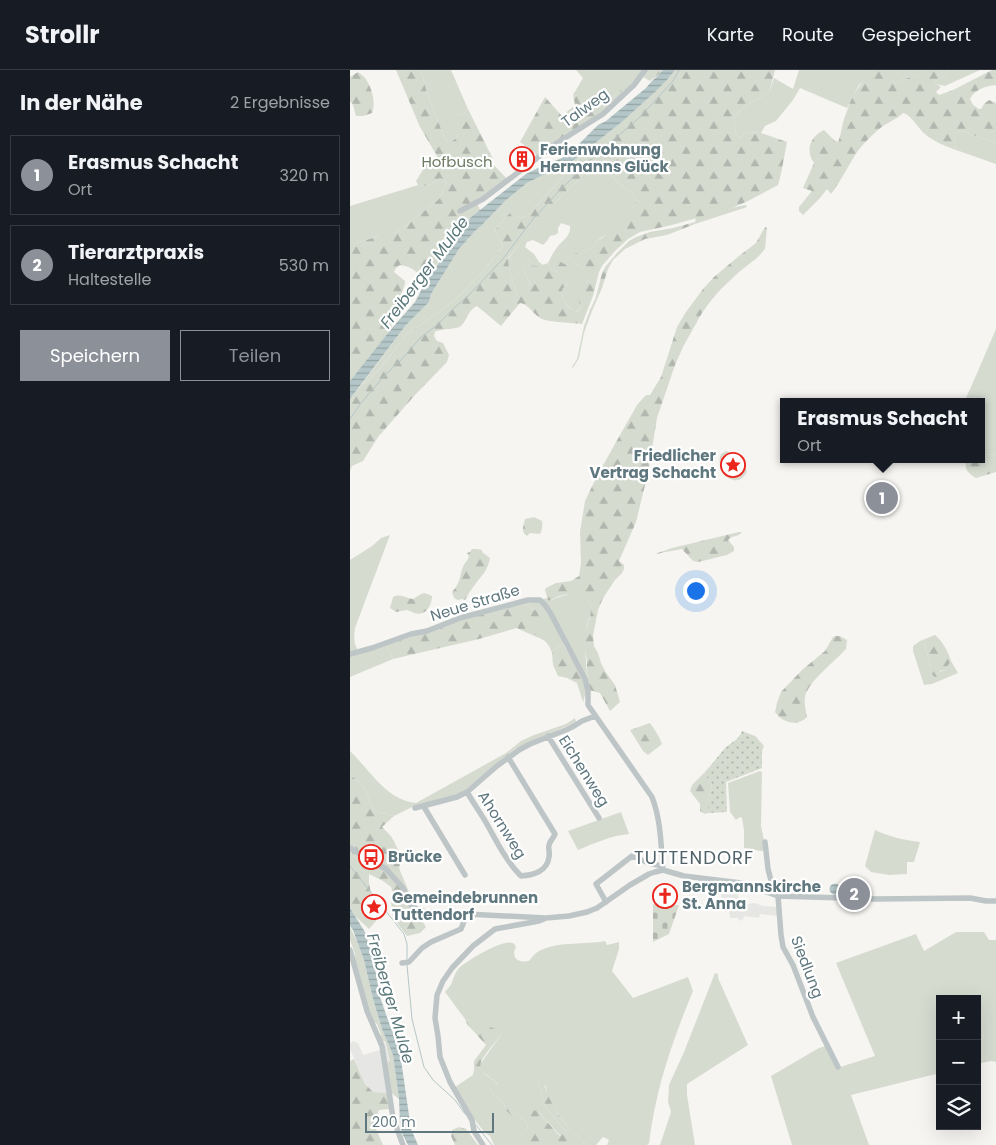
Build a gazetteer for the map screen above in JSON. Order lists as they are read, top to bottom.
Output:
{
  "streets": {
    "street": [
      "Talweg",
      "Neue Straße",
      "Eichenweg",
      "Ahornweg",
      "Siedlung"
    ]
  },
  "districts": ["TUTTENDORF"],
  "water": ["Freiberger Mulde"],
  "parks": ["Hofbusch"],
  "places": {
    "building": ["Ferienwohnung Hermanns Glück"],
    "place": ["Friedlicher Vertrag Schacht", "Gemeindebrunnen Tuttendorf"],
    "bus stop": ["Brücke"],
    "church": ["Bergmannskirche St. Anna"]
  },
  "scale_bar": "200 m",
  "page": {
    "header": "Strollr",
    "nav": ["Karte", "Route", "Gespeichert"],
    "heading": ["In der Nähe", "2 Ergebnisse"],
    "list": [
      {
        "mark": "1",
        "name": "Erasmus Schacht",
        "note": "Ort",
        "value": "320 m"
      },
      {
        "mark": "2",
        "name": "Tierarztpraxis",
        "note": "Haltestelle",
        "value": "530 m"
      }
    ],
    "buttons": ["Speichern", "Teilen"],
    "popup": ["Erasmus Schacht", "Ort"],
    "pins": ["1", "2"],
    "map_buttons": ["+", "−"],
    "scale": "200 m"
  }
}
